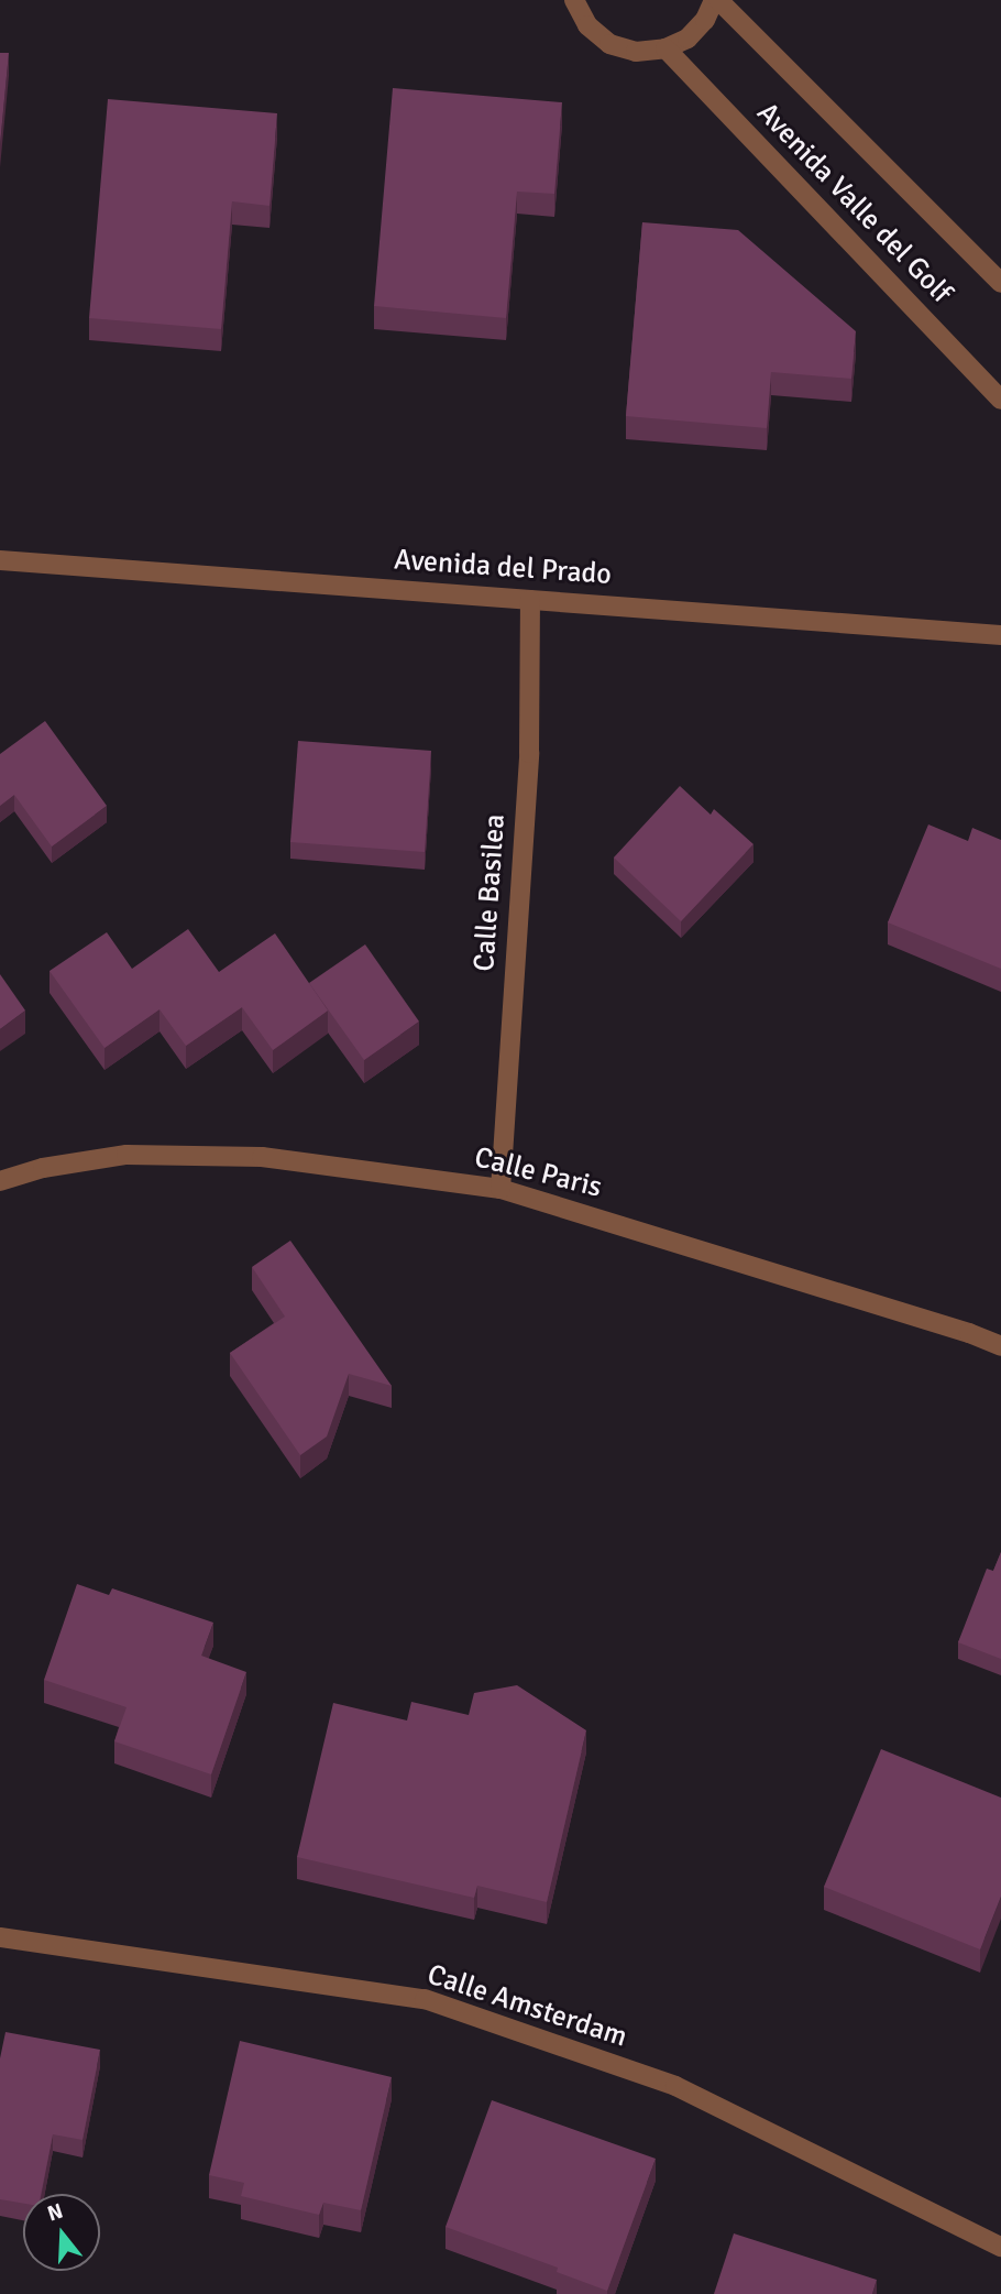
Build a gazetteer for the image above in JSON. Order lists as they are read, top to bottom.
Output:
{
  "streets": {
    "street": [
      "Avenida Valle del Golf",
      "Avenida del Prado",
      "Calle Basilea",
      "Calle Paris",
      "Calle Amsterdam"
    ]
  },
  "crossings": [
    ["Avenida del Prado", "Calle Basilea"],
    ["Calle Basilea", "Calle Paris"]
  ],
  "north": "top"
}
